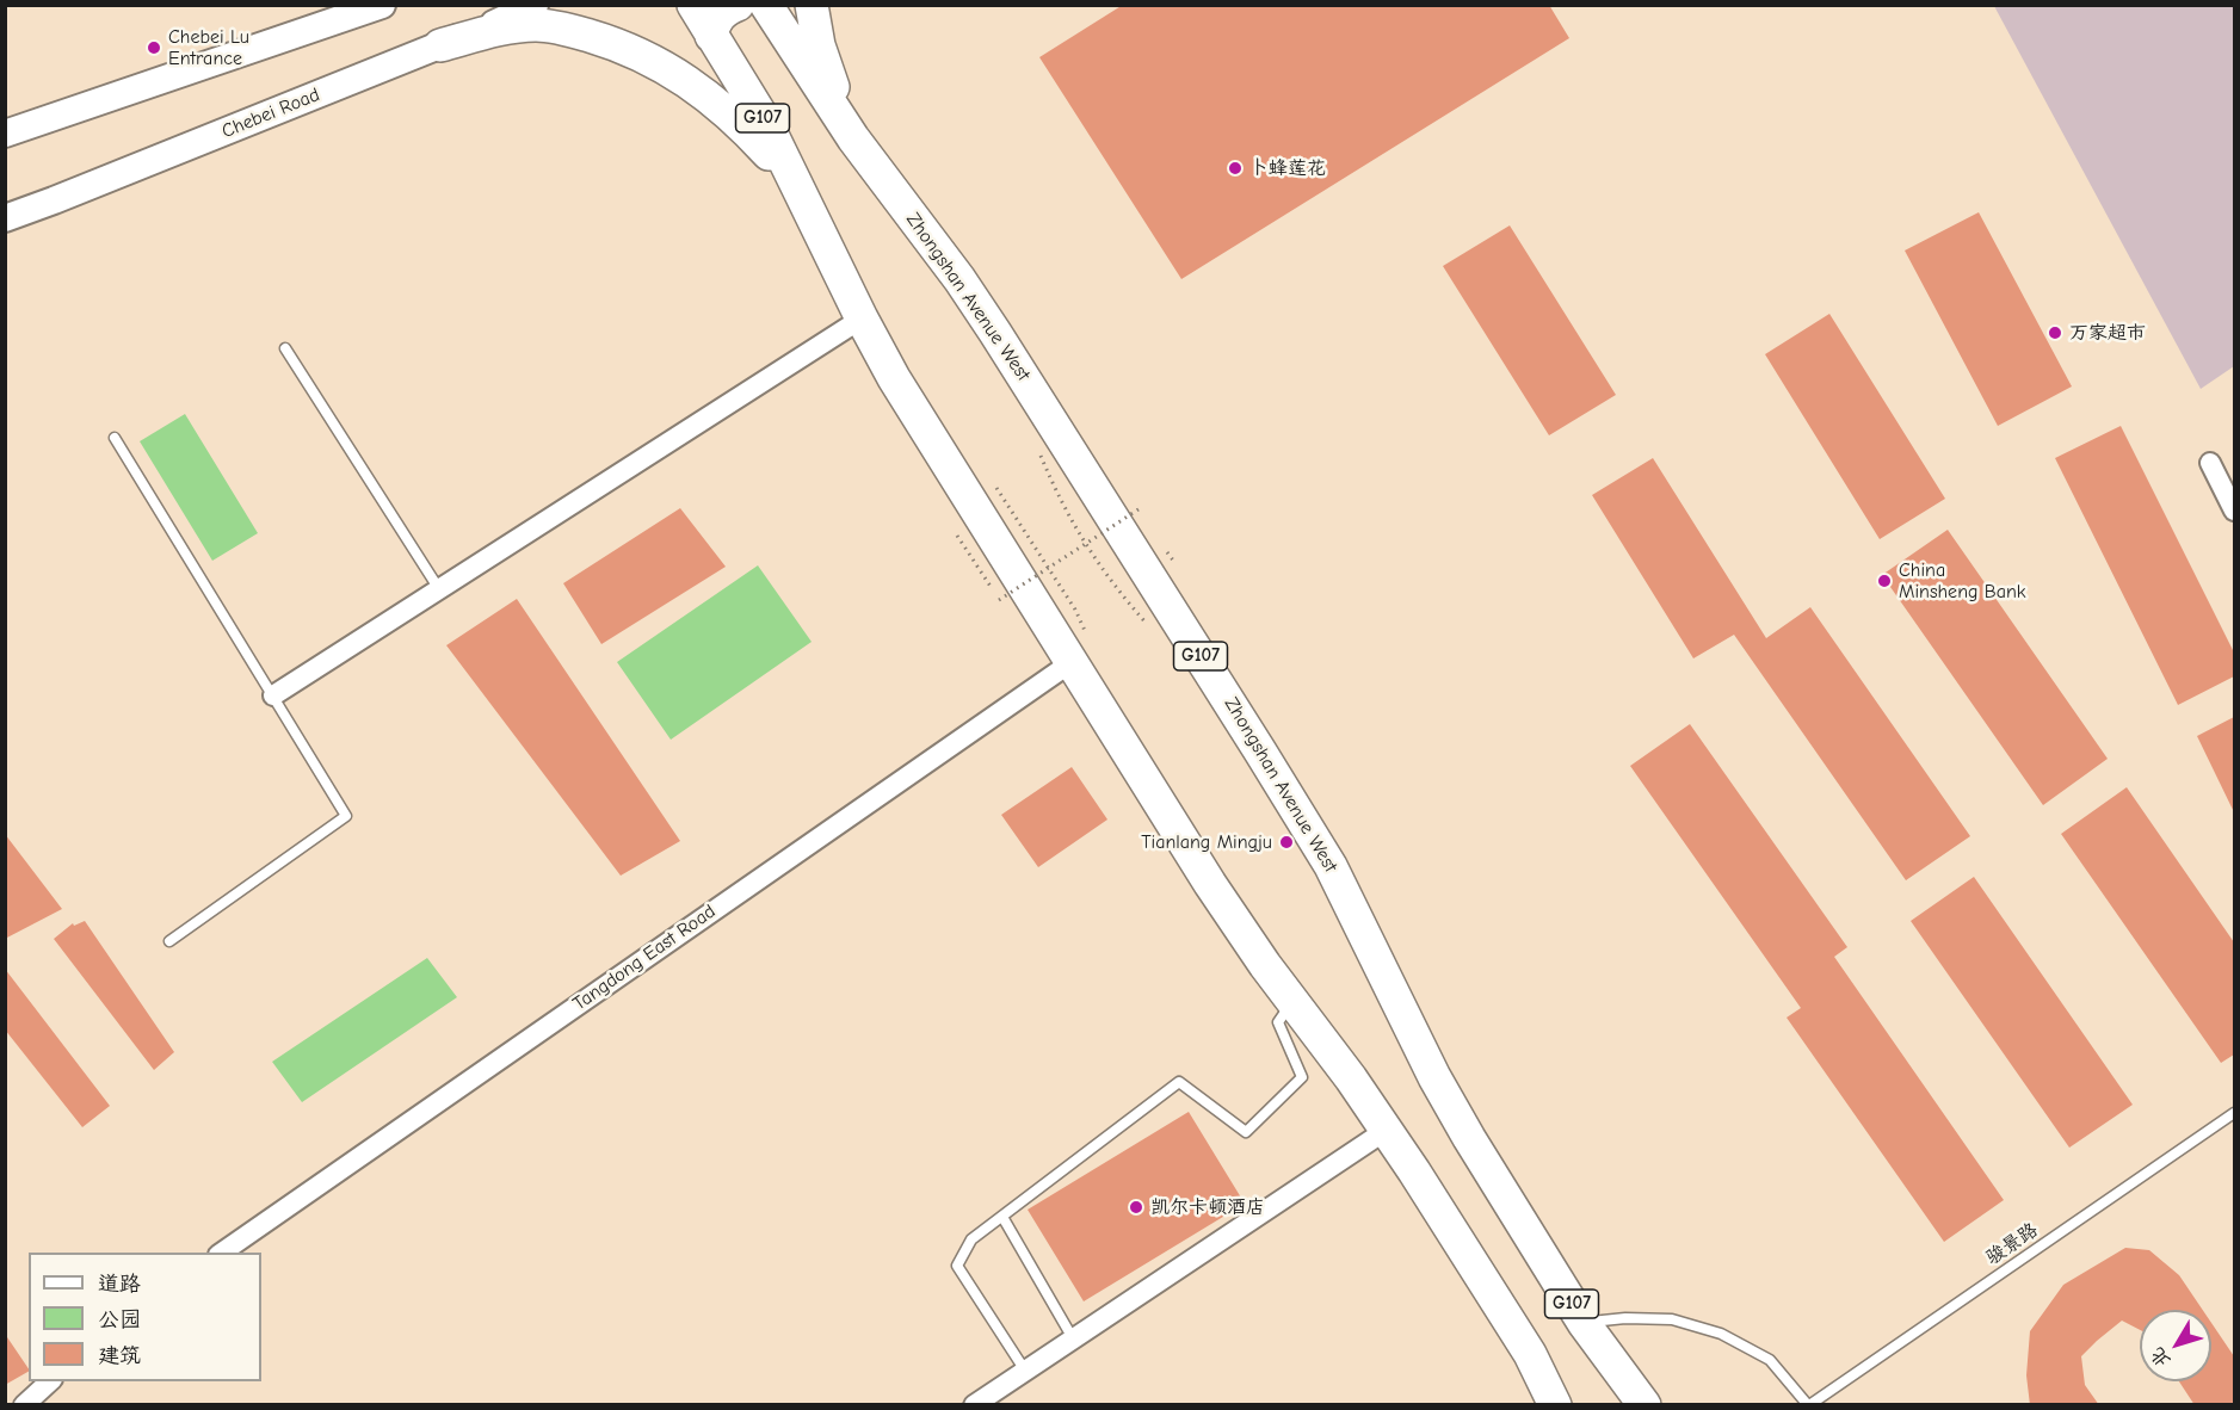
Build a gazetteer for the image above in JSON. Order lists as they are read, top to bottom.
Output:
{
  "streets": {
    "highway": ["G107", "Zhongshan Avenue West"],
    "main road": ["Chebei Road"],
    "street": ["Tangdong East Road"],
    "lane": ["骏景路"]
  },
  "crossings": [
    ["G107", "Tangdong East Road"]
  ],
  "places": [
    "Chebei Lu Entrance",
    "卜蜂莲花",
    "万家超市",
    "China Minsheng Bank",
    "Tianlang Mingju",
    "凯尔卡顿酒店"
  ],
  "legend": ["道路", "公园", "建筑"],
  "north": "bottom left"
}
